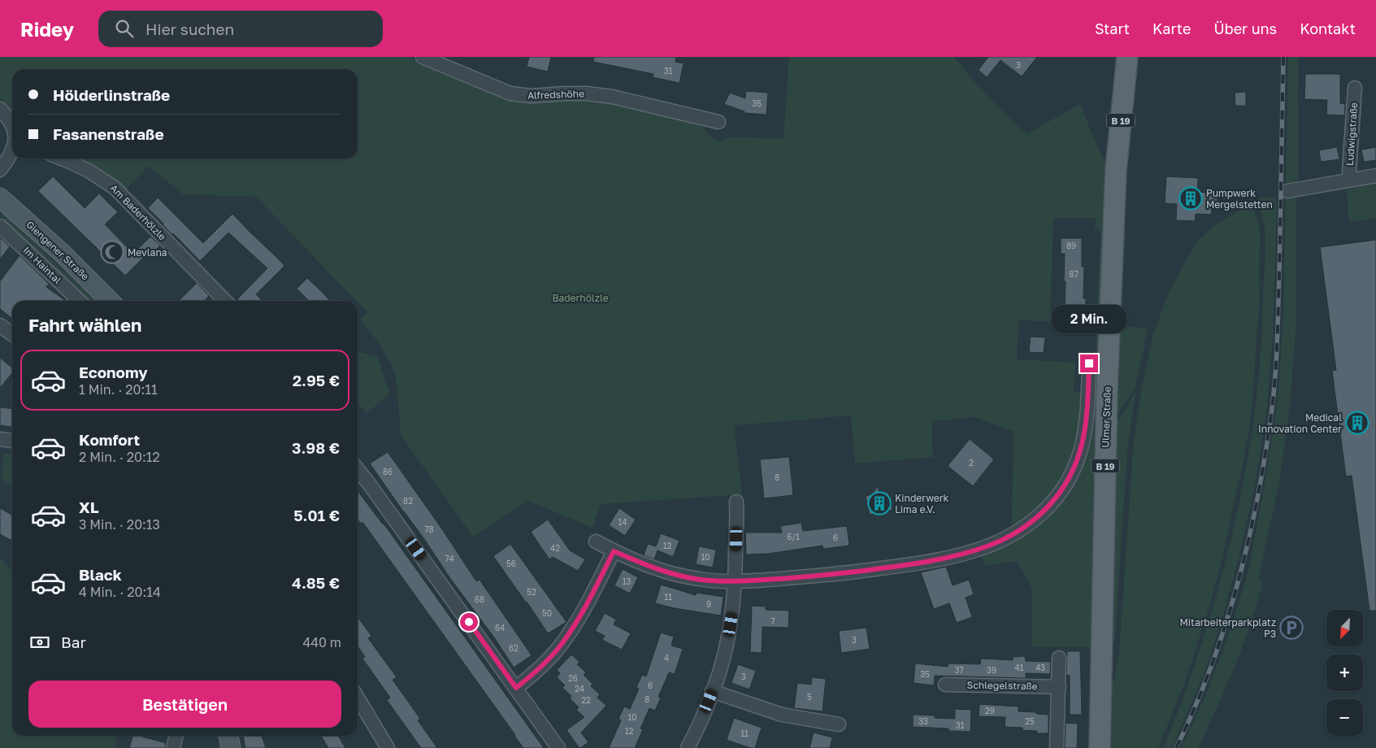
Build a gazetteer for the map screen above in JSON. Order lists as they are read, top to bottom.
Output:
{
  "streets": {
    "main road": ["B 19", "Giengener Straße", "Ulmer Straße"],
    "street": [
      "Alfredshöhe",
      "Ludwigstraße",
      "Am Baderhölzle",
      "Im Haintal",
      "Schlegelstraße"
    ]
  },
  "parks": ["Baderhölzle"],
  "places": {
    "building": ["Pumpwerk Mergelstetten", "Medical Innovation Center", "Kinderwerk Lima e.V."],
    "mosque": ["Mevlana"],
    "parking": ["Mitarbeiterparkplatz P3"]
  },
  "house_numbers": [
    "3",
    "31",
    "35",
    "89",
    "87",
    "2",
    "86",
    "8",
    "82",
    "14",
    "78",
    "6/1",
    "6",
    "12",
    "42",
    "10",
    "74",
    "56",
    "13",
    "52",
    "11",
    "68",
    "9",
    "50",
    "7",
    "64",
    "3",
    "62",
    "4",
    "41",
    "43",
    "37",
    "39",
    "35",
    "3",
    "26",
    "6",
    "24",
    "5",
    "8",
    "22",
    "29",
    "10",
    "33",
    "25",
    "31",
    "12",
    "11"
  ],
  "north": "bottom left",
  "page": {
    "header": "Ridey",
    "search": "Hier suchen",
    "nav": [
      "Start",
      "Karte",
      "Über uns",
      "Kontakt"
    ],
    "banner": ["Hölderlinstraße", "Fasanenstraße"],
    "heading": "Fahrt wählen",
    "bubble": "2 Min.",
    "list": [
      {
        "name": "Economy",
        "note": "1 Min. · 20:11",
        "value": "2.95 €"
      },
      {
        "name": "Komfort",
        "note": "2 Min. · 20:12",
        "value": "3.98 €"
      },
      {
        "name": "XL",
        "note": "3 Min. · 20:13",
        "value": "5.01 €"
      },
      {
        "name": "Black",
        "note": "4 Min. · 20:14",
        "value": "4.85 €"
      }
    ],
    "map_buttons": ["+", "−"],
    "pay": ["Bar", "440 m"],
    "buttons": "Bestätigen"
  }
}
